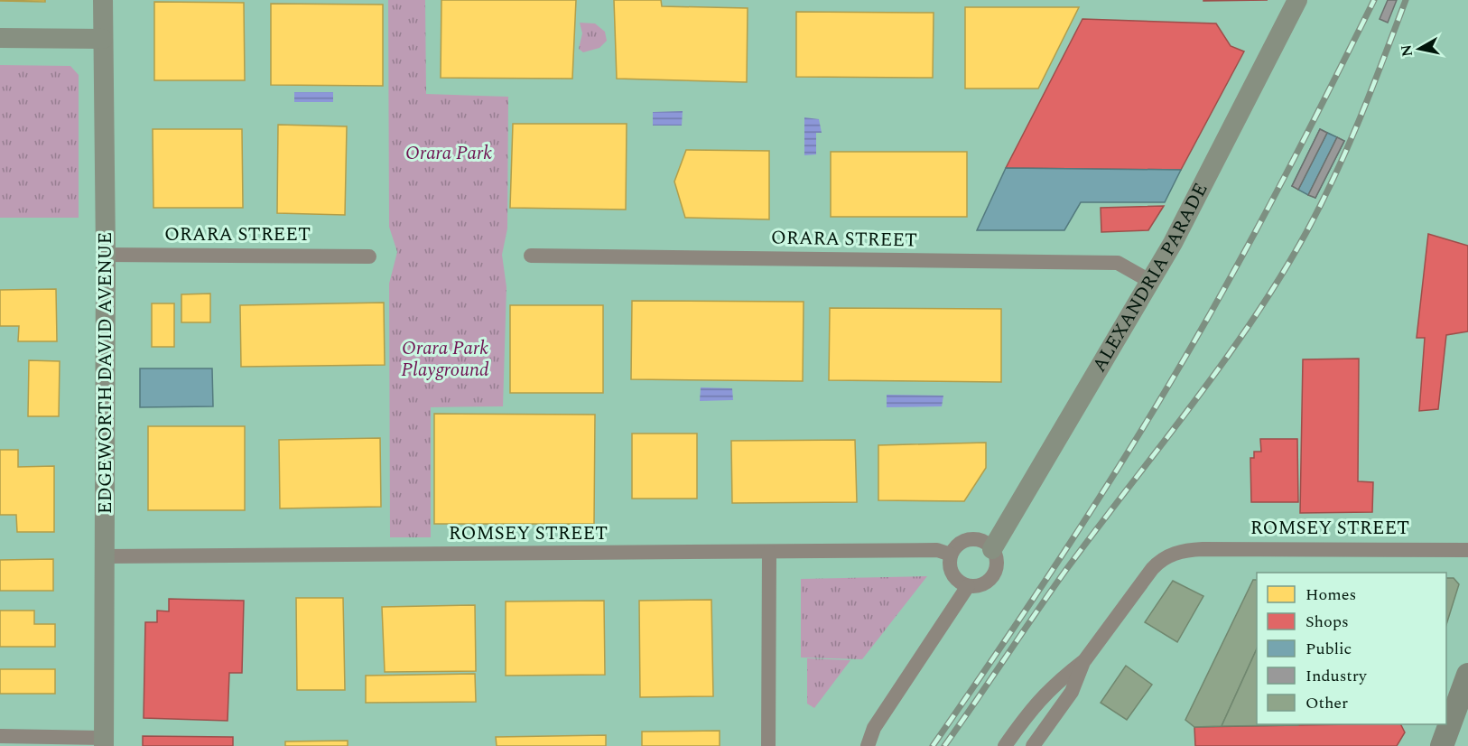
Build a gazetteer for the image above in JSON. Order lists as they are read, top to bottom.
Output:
{
  "streets": {
    "main road": ["ALEXANDRIA PARADE", "EDGEWORTH DAVID AVENUE"],
    "street": ["ORARA STREET", "ROMSEY STREET"]
  },
  "crossings": [
    ["ORARA STREET", "ALEXANDRIA PARADE"],
    ["ORARA STREET", "EDGEWORTH DAVID AVENUE"],
    ["ALEXANDRIA PARADE", "ROMSEY STREET"],
    ["EDGEWORTH DAVID AVENUE", "ROMSEY STREET"]
  ],
  "parks": ["Orara Park", "Orara Park Playground"],
  "legend": [
    "Homes",
    "Shops",
    "Public",
    "Industry",
    "Other"
  ],
  "north": "left"
}
